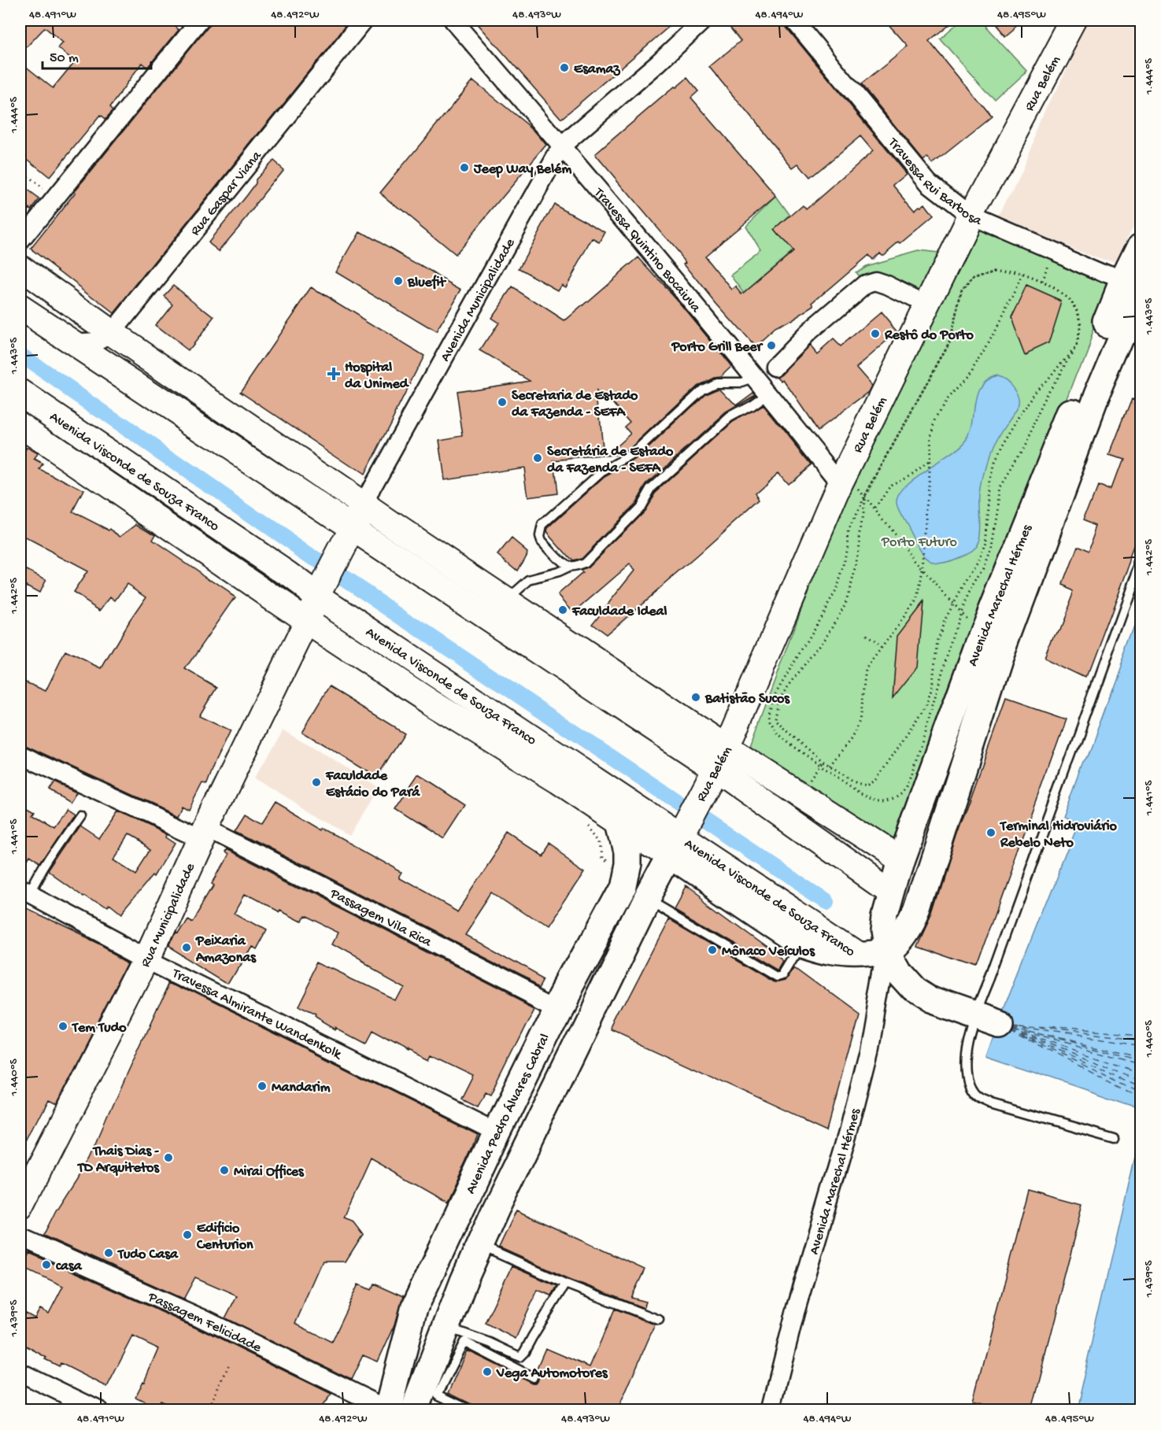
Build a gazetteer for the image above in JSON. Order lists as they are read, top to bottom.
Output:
{
  "streets": {
    "main road": [
      "Rua Belém",
      "Avenida Municipalidade",
      "Avenida Visconde de Souza Franco",
      "Avenida Marechal Hérmes",
      "Rua Municipalidade",
      "Avenida Pedro Álvares Cabral"
    ],
    "street": [
      "Travessa Rui Barbosa",
      "Rua Gaspar Viana",
      "Travessa Quintino Bocaiuva",
      "Passagem Vila Rica",
      "Travessa Almirante Wandenkolk",
      "Passagem Felicidade"
    ]
  },
  "crossings": [
    ["Rua Belém", "Travessa Rui Barbosa"],
    ["Rua Belém", "Travessa Quintino Bocaiuva"],
    ["Rua Belém", "Avenida Visconde de Souza Franco"],
    ["Travessa Rui Barbosa", "Avenida Marechal Hérmes"],
    ["Travessa Quintino Bocaiuva", "Avenida Municipalidade"],
    ["Avenida Municipalidade", "Avenida Visconde de Souza Franco"],
    ["Avenida Municipalidade", "Rua Municipalidade"],
    ["Avenida Visconde de Souza Franco", "Rua Municipalidade"],
    ["Avenida Visconde de Souza Franco", "Avenida Pedro Álvares Cabral"],
    ["Rua Municipalidade", "Passagem Vila Rica"],
    ["Rua Municipalidade", "Travessa Almirante Wandenkolk"],
    ["Passagem Vila Rica", "Avenida Pedro Álvares Cabral"],
    ["Travessa Almirante Wandenkolk", "Avenida Pedro Álvares Cabral"],
    ["Avenida Pedro Álvares Cabral", "Passagem Felicidade"]
  ],
  "parks": ["Porto Futuro"],
  "places": {
    "other": [
      "Esamaz",
      "Jeep Way Belém",
      "Bluefit",
      "Restô do Porto",
      "Porto Grill Beer",
      "Secretaria de Estado da Fazenda - SEFA",
      "Secretária de Estado da Fazenda - SEFA",
      "Faculdade Ideal",
      "Batistão Sucos",
      "Faculdade Estácio do Pará",
      "Terminal Hidroviário Rebelo Neto",
      "Peixaria Amazonas",
      "Mônaco Veículos",
      "Tem Tudo",
      "Mandarim",
      "Thais Dias - TD Arquitetos",
      "Mirai Offices",
      "Edificio Centurion",
      "Tudo Casa",
      "casa",
      "Vega Automotores"
    ],
    "health": ["Hospital da Unimed"]
  },
  "scale_bar": "50 m",
  "coordinates": [
    "48.491°W",
    "48.492°W",
    "48.493°W",
    "48.494°W",
    "48.495°W",
    "1.444°S",
    "1.443°S",
    "1.442°S",
    "1.441°S",
    "1.440°S",
    "1.439°S"
  ]
}
